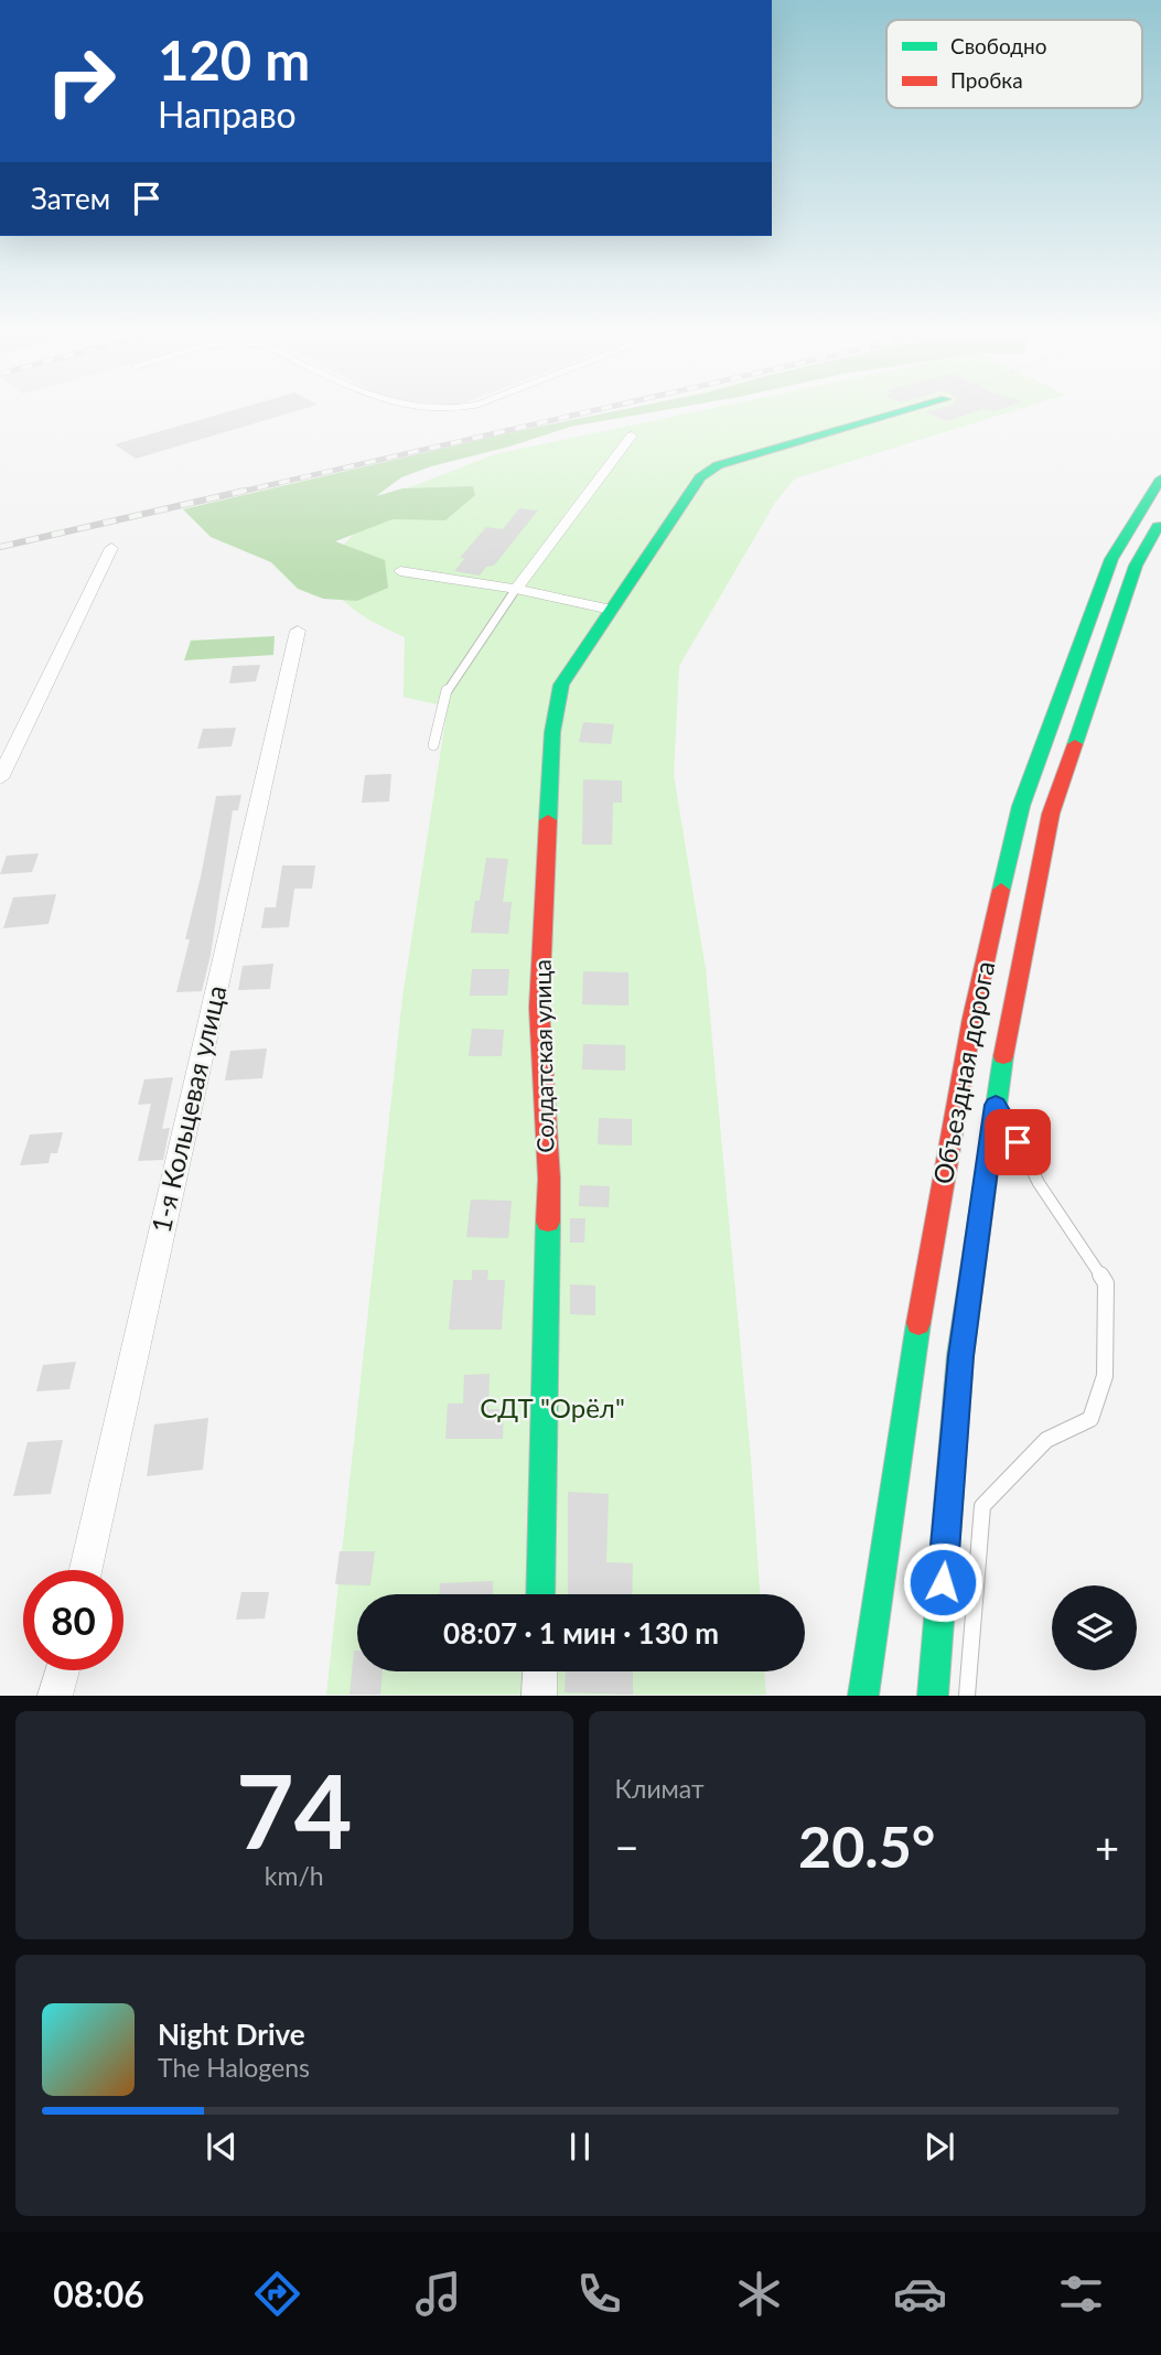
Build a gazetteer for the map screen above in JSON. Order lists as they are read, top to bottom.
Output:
{
  "streets": {
    "main road": ["Солдатская улица", "Объездная дорога"],
    "street": ["1-я Кольцевая улица"]
  },
  "parks": ["СДТ \"Орёл\""],
  "legend": ["Свободно", "Пробка"],
  "page": {
    "turn": ["120 m", "Направо"],
    "then": "Затем",
    "limit": "80",
    "trip": "08:07 · 1 мин · 130 m",
    "tile": [
      ["74", "km/h"],
      "Климат"
    ],
    "heat": ["−", "20.5°", "+"],
    "song": ["Night Drive", "The Halogens"],
    "tabs": "08:06"
  }
}
